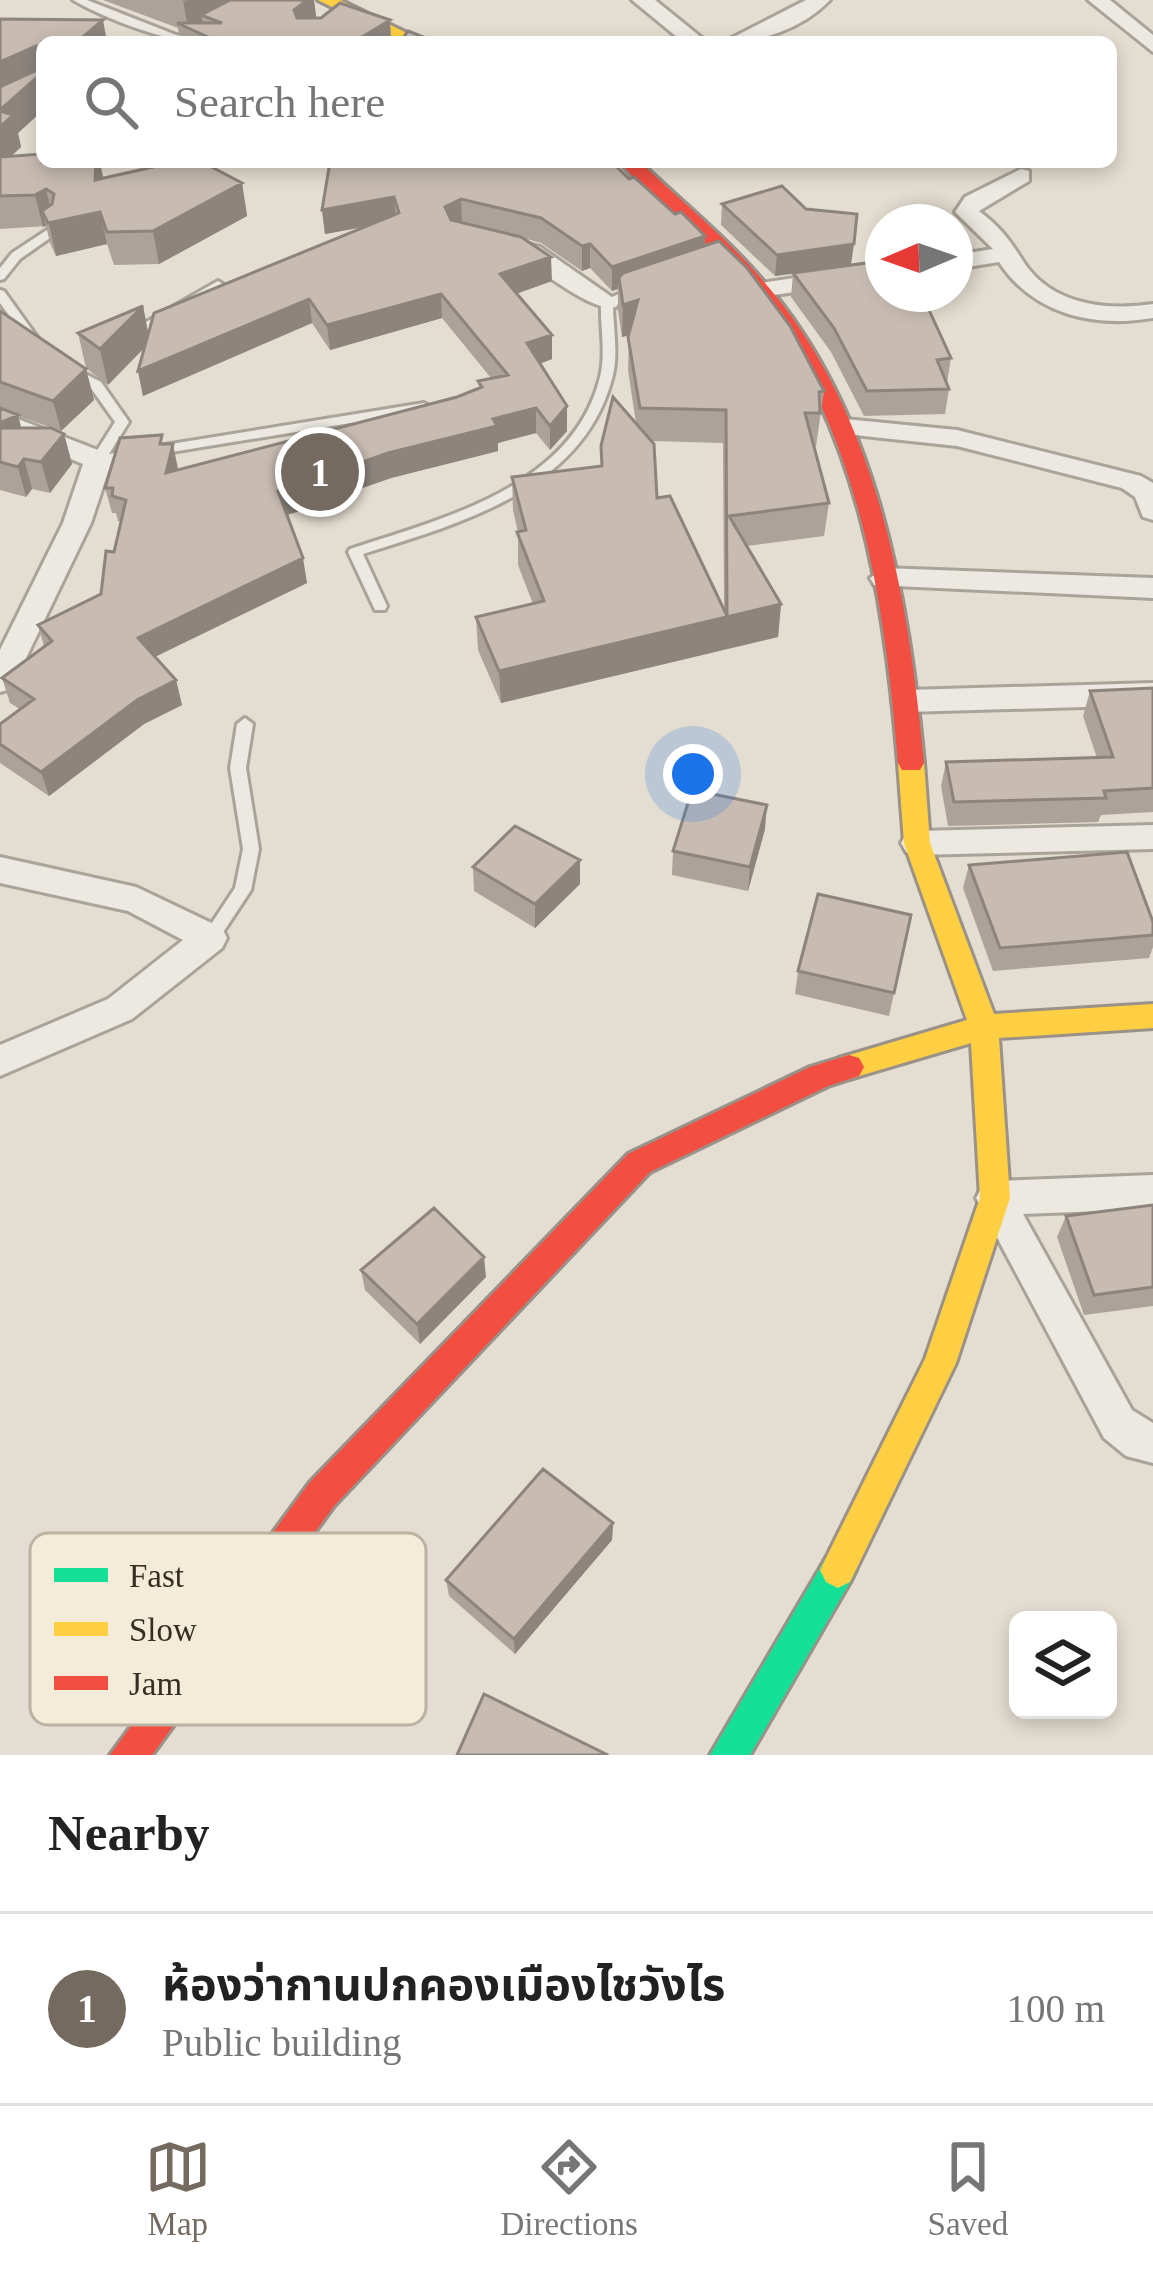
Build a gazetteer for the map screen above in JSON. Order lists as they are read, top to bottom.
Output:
{
  "legend": ["Fast", "Slow", "Jam"],
  "north": "left",
  "page": {
    "search": "Search here",
    "pins": "1",
    "heading": "Nearby",
    "list": [
      {
        "mark": "1",
        "name": "ห้องว่ากานปกคองเมืองไชวังไร",
        "note": "Public building",
        "value": "100 m"
      }
    ],
    "nav": ["Map", "Directions", "Saved"]
  }
}
